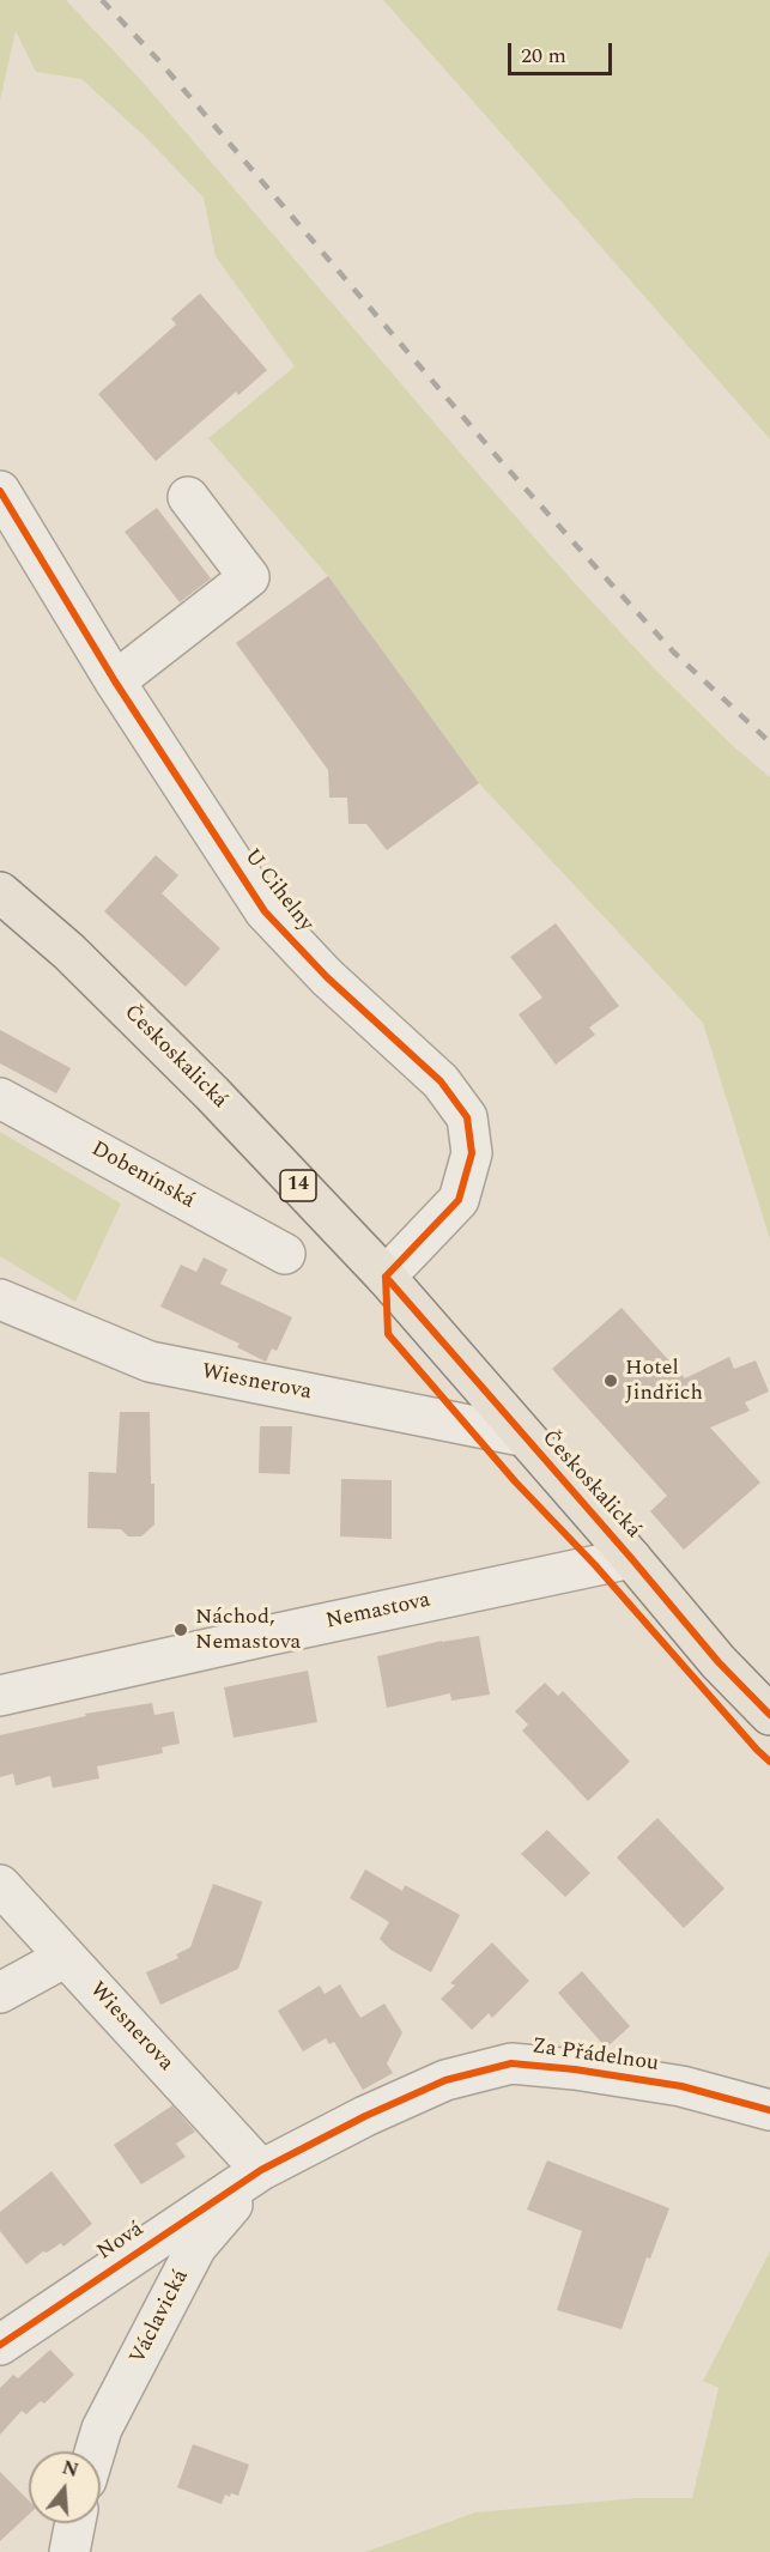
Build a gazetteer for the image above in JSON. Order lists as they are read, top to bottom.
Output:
{
  "streets": {
    "main road": ["Českoskalická", "14"],
    "street": [
      "U Cihelny",
      "Dobenínská",
      "Wiesnerova",
      "Nemastova",
      "Za Přádelnou",
      "Nová",
      "Václavická"
    ]
  },
  "crossings": [
    ["U Cihelny", "Českoskalická"],
    ["Českoskalická", "Wiesnerova"],
    ["Českoskalická", "Nemastova"],
    ["Wiesnerova", "Za Přádelnou"],
    ["Wiesnerova", "Nová"],
    ["Wiesnerova", "Václavická"],
    ["Za Přádelnou", "Nová"],
    ["Za Přádelnou", "Václavická"],
    ["Nová", "Václavická"]
  ],
  "places": ["Hotel Jindřich", "Náchod, Nemastova"],
  "scale_bar": "20 m",
  "north": "top"
}
